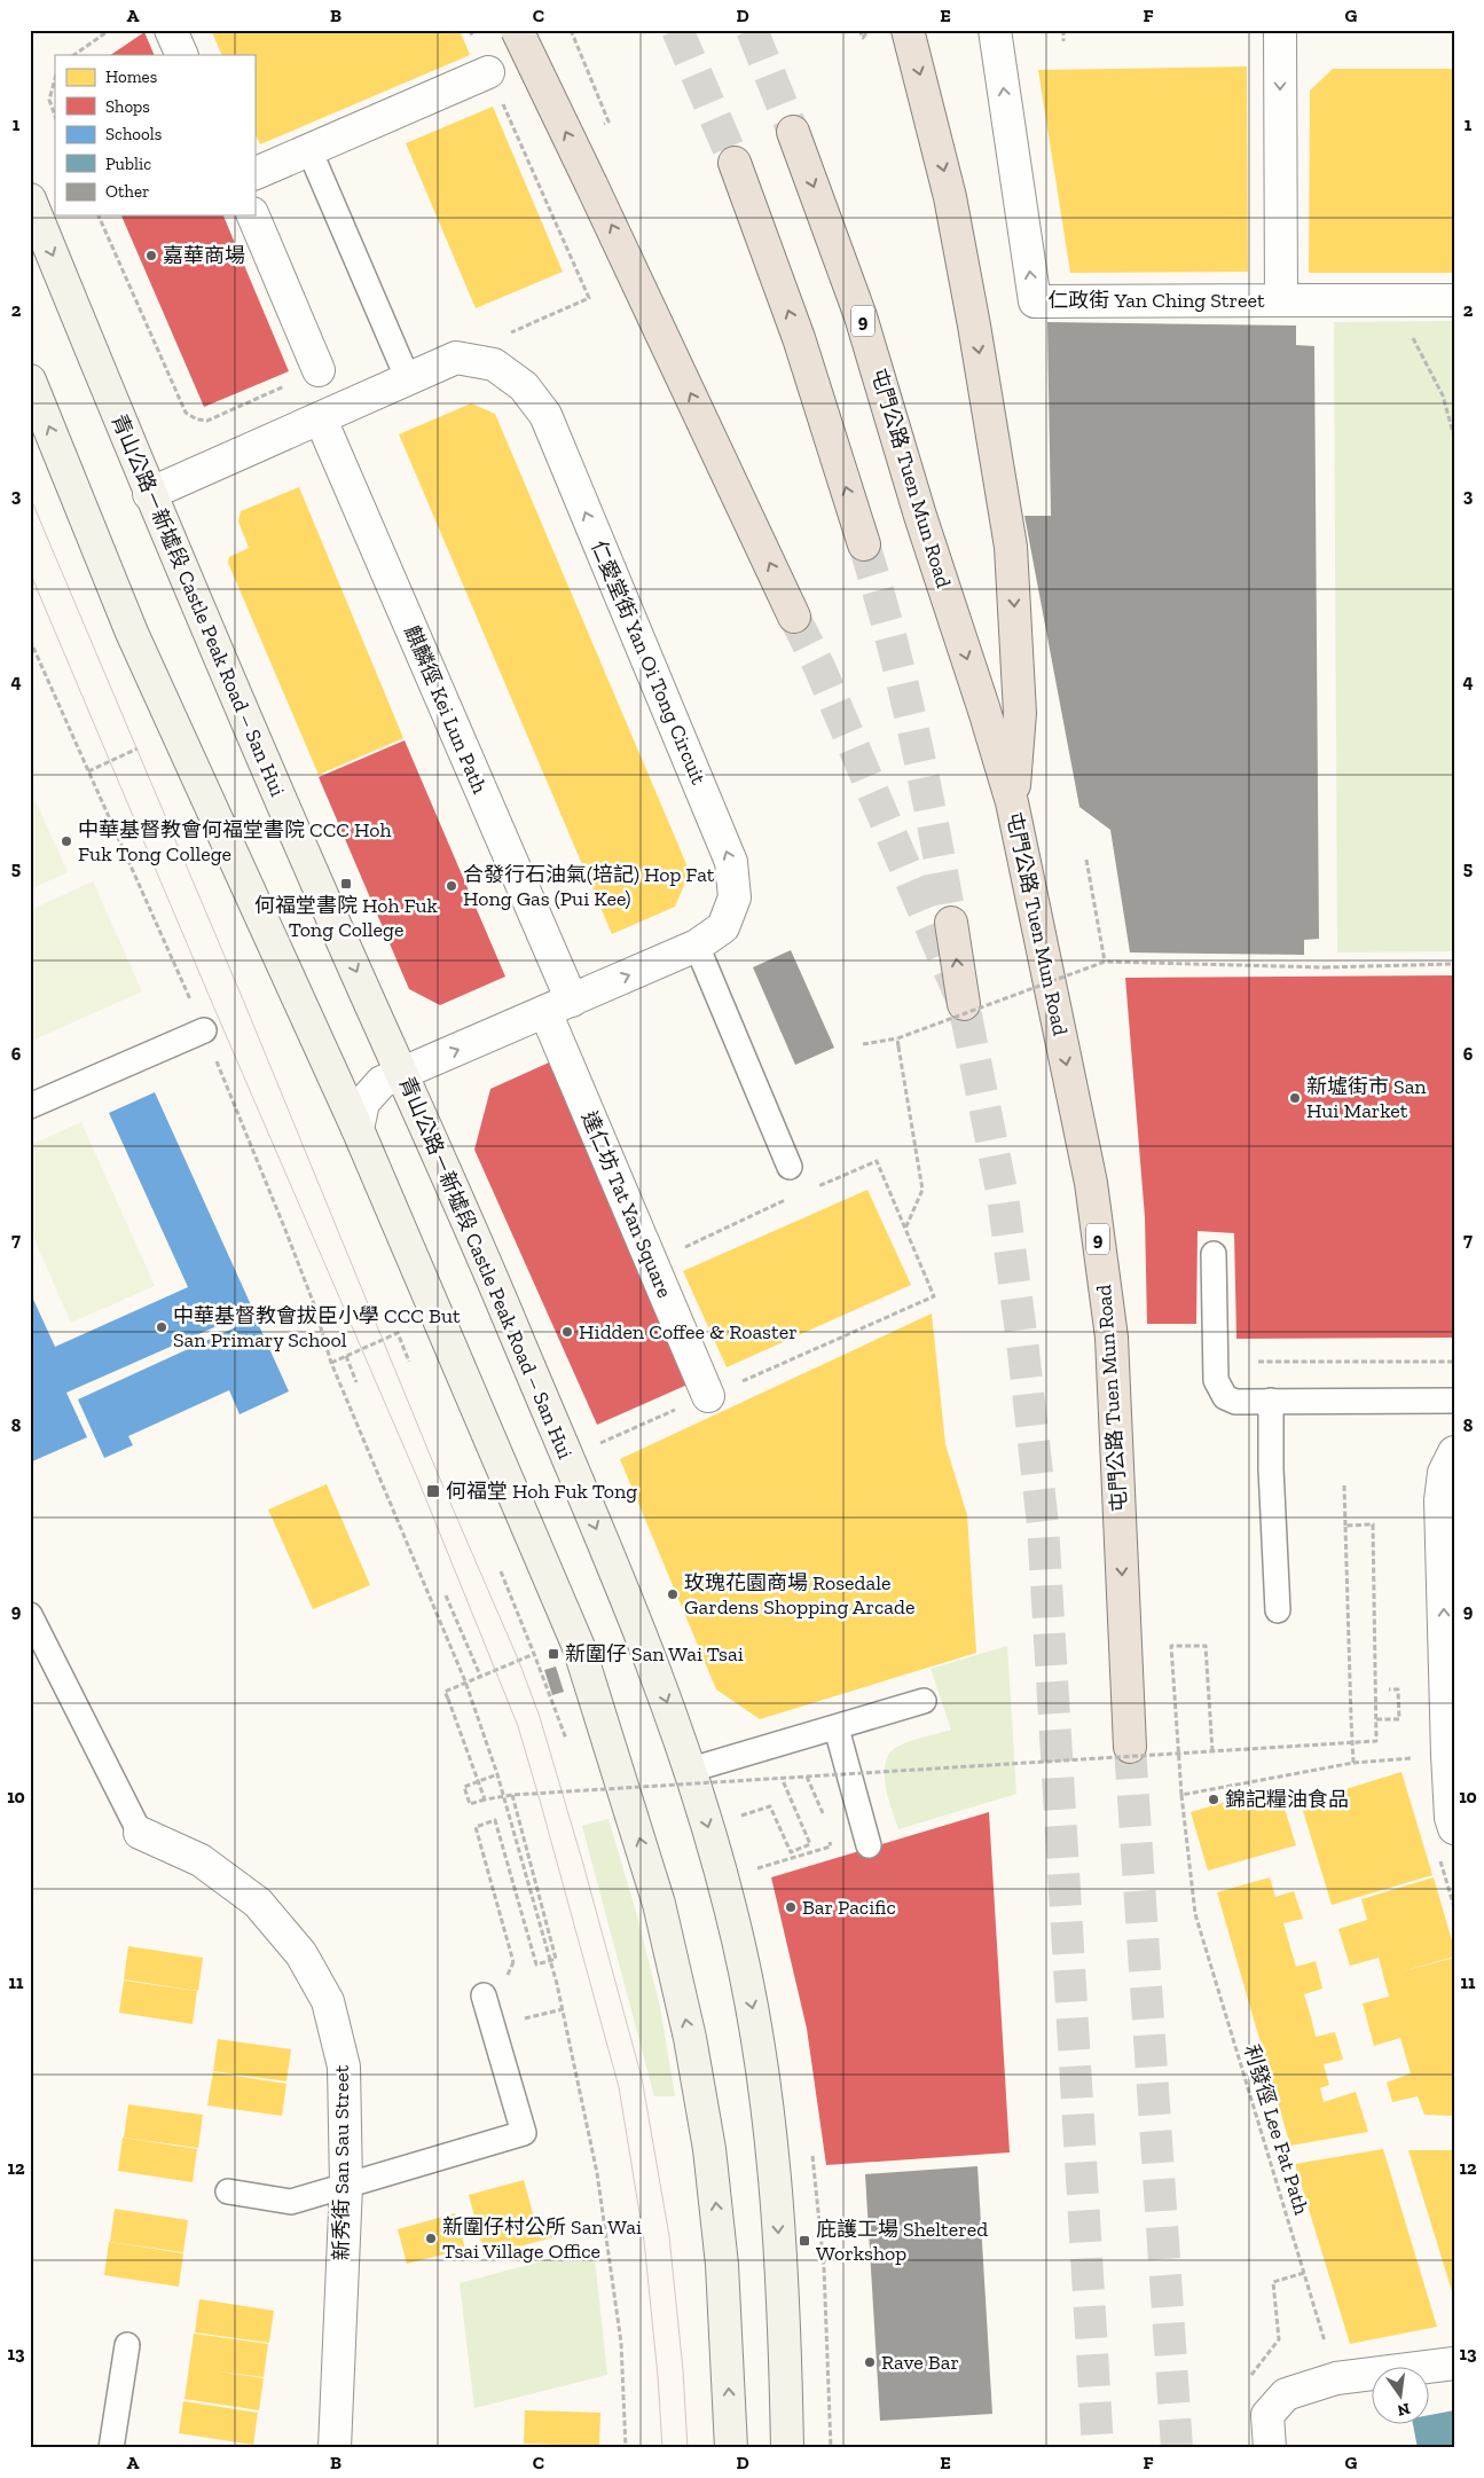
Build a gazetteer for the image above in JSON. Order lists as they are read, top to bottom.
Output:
{
  "streets": {
    "highway": ["9", "屯門公路 Tuen Mun Road"],
    "main road": ["青山公路－新墟段 Castle Peak Road – San Hui"],
    "street": [
      "仁政街 Yan Ching Street",
      "仁愛堂街 Yan Oi Tong Circuit",
      "麒麟徑 Kei Lun Path",
      "達仁坊 Tat Yan Square",
      "新秀街 San Sau Street"
    ],
    "path": ["利發徑 Lee Fat Path"]
  },
  "crossings": [
    ["青山公路－新墟段 Castle Peak Road – San Hui", "仁愛堂街 Yan Oi Tong Circuit"],
    ["仁愛堂街 Yan Oi Tong Circuit", "麒麟徑 Kei Lun Path"],
    ["仁愛堂街 Yan Oi Tong Circuit", "達仁坊 Tat Yan Square"],
    ["麒麟徑 Kei Lun Path", "達仁坊 Tat Yan Square"]
  ],
  "places": {
    "other": [
      "嘉華商場",
      "中華基督教會何福堂書院 CCC Hoh Fuk Tong College",
      "合發行石油氣(培記) Hop Fat Hong Gas (Pui Kee)",
      "新墟街市 San Hui Market",
      "中華基督教會拔臣小學 CCC But San Primary School",
      "Hidden Coffee & Roaster",
      "玫瑰花園商場 Rosedale Gardens Shopping Arcade",
      "錦記糧油食品",
      "Bar Pacific",
      "新圍仔村公所 San Wai Tsai Village Office",
      "Rave Bar"
    ],
    "transit": [
      "何福堂書院 Hoh Fuk Tong College",
      "何福堂 Hoh Fuk Tong",
      "新圍仔 San Wai Tsai",
      "庇護工場 Sheltered Workshop"
    ]
  },
  "legend": [
    "Homes",
    "Shops",
    "Schools",
    "Public",
    "Other"
  ],
  "north": "bottom",
  "grid": {
    "columns": [
      "A",
      "B",
      "C",
      "D",
      "E",
      "F",
      "G"
    ],
    "rows": [
      "1",
      "2",
      "3",
      "4",
      "5",
      "6",
      "7",
      "8",
      "9",
      "10",
      "11",
      "12",
      "13"
    ]
  }
}
